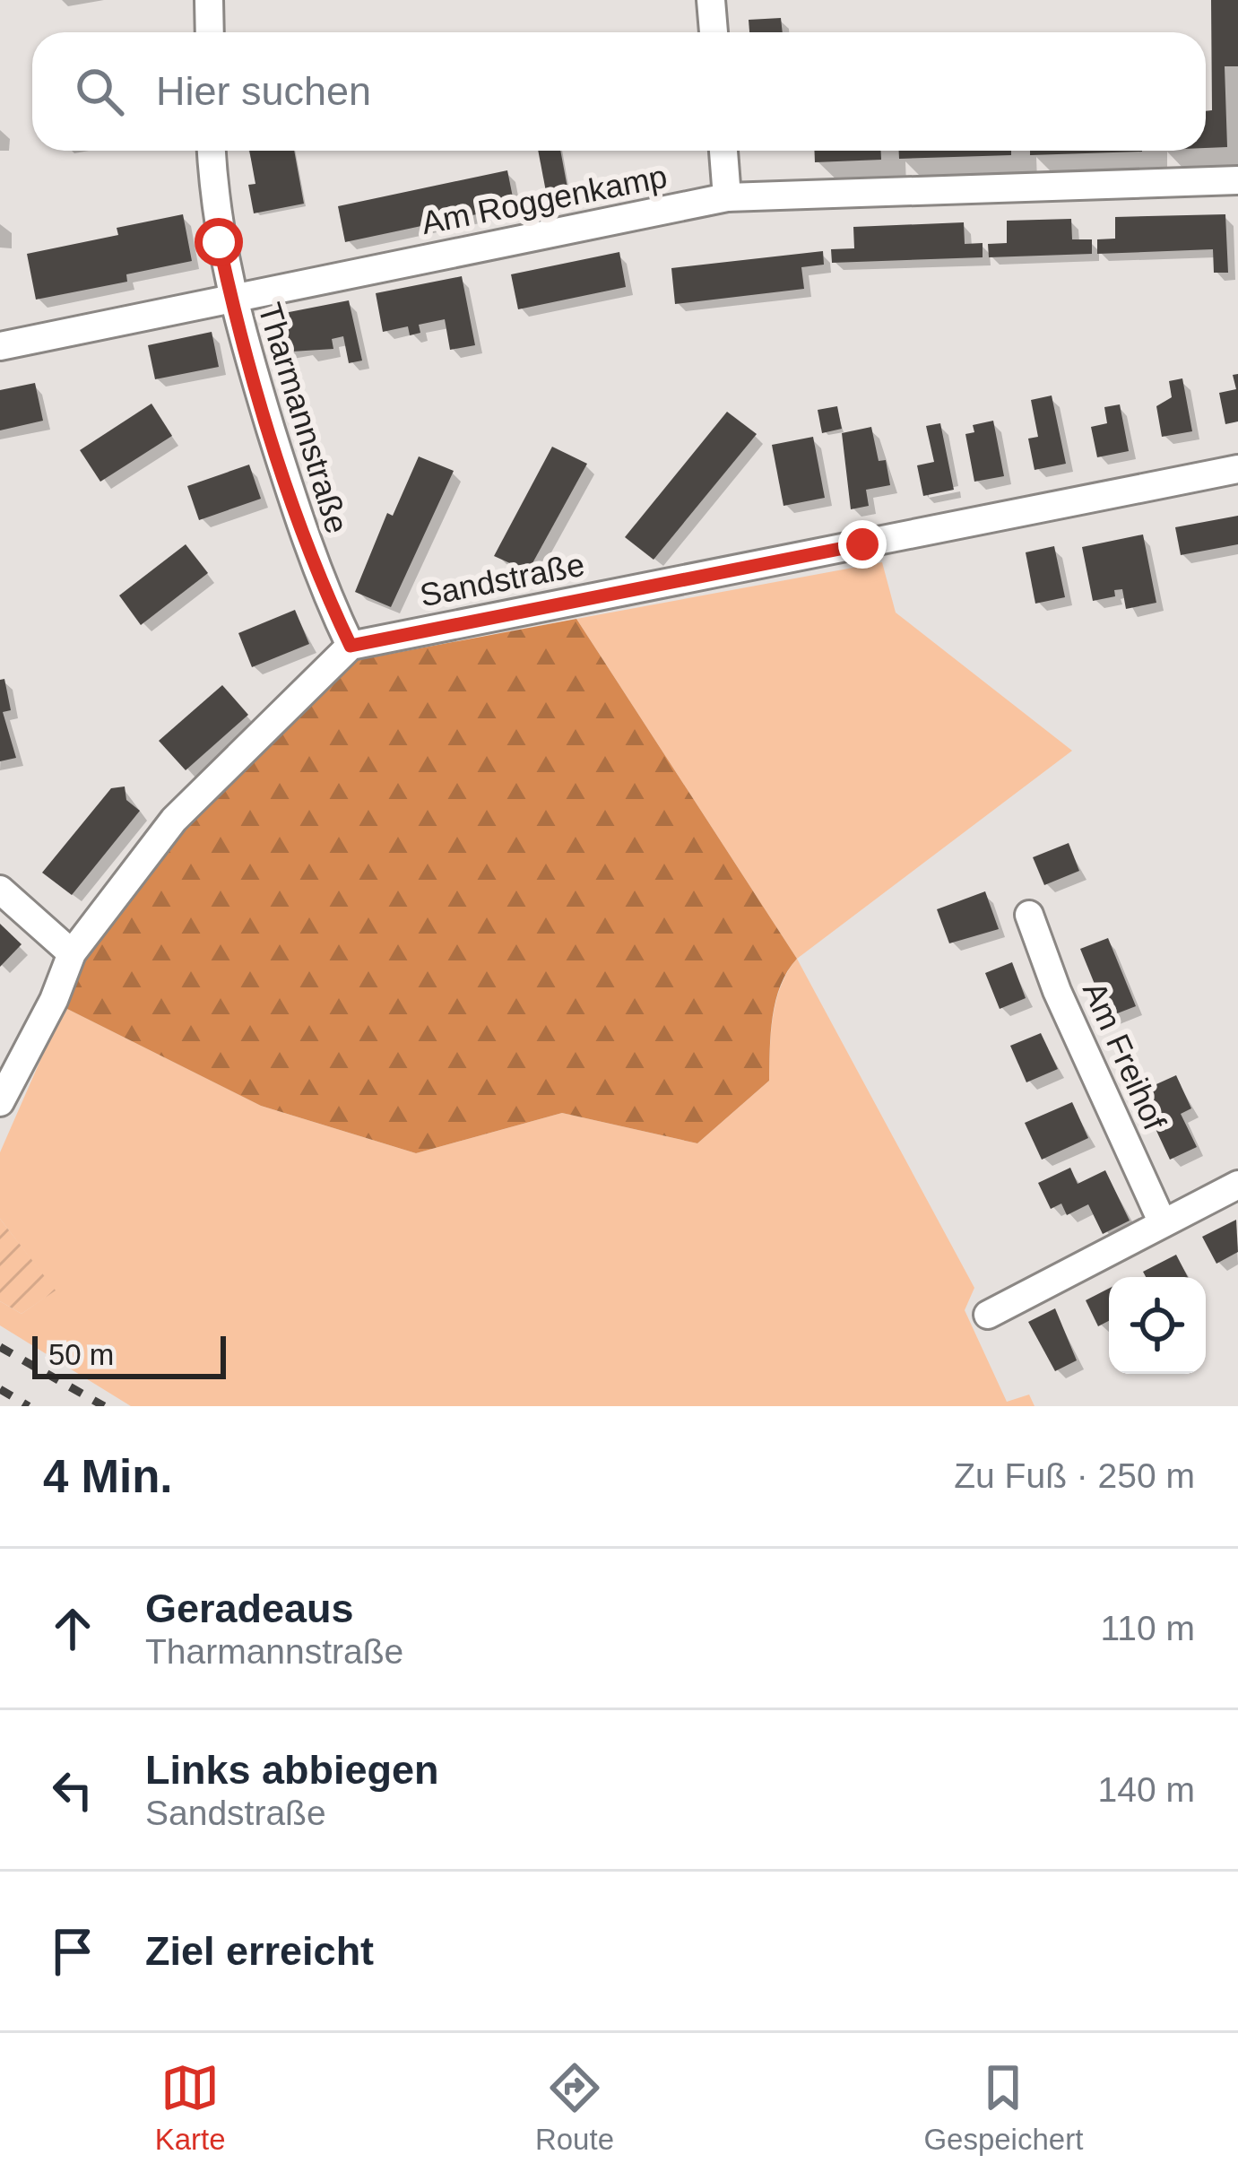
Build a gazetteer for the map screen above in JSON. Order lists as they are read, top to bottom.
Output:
{
  "streets": {
    "street": [
      "Am Roggenkamp",
      "Tharmannstraße",
      "Sandstraße",
      "Am Freihof"
    ]
  },
  "crossings": [
    ["Am Roggenkamp", "Tharmannstraße"],
    ["Tharmannstraße", "Sandstraße"]
  ],
  "scale_bar": "50 m",
  "page": {
    "search": "Hier suchen",
    "scale": "50 m",
    "heading": ["4 Min.", "Zu Fuß · 250 m"],
    "list": [
      ["Geradeaus", "Tharmannstraße", "110 m"],
      ["Links abbiegen", "Sandstraße", "140 m"],
      "Ziel erreicht"
    ],
    "nav": ["Karte", "Route", "Gespeichert"]
  }
}
